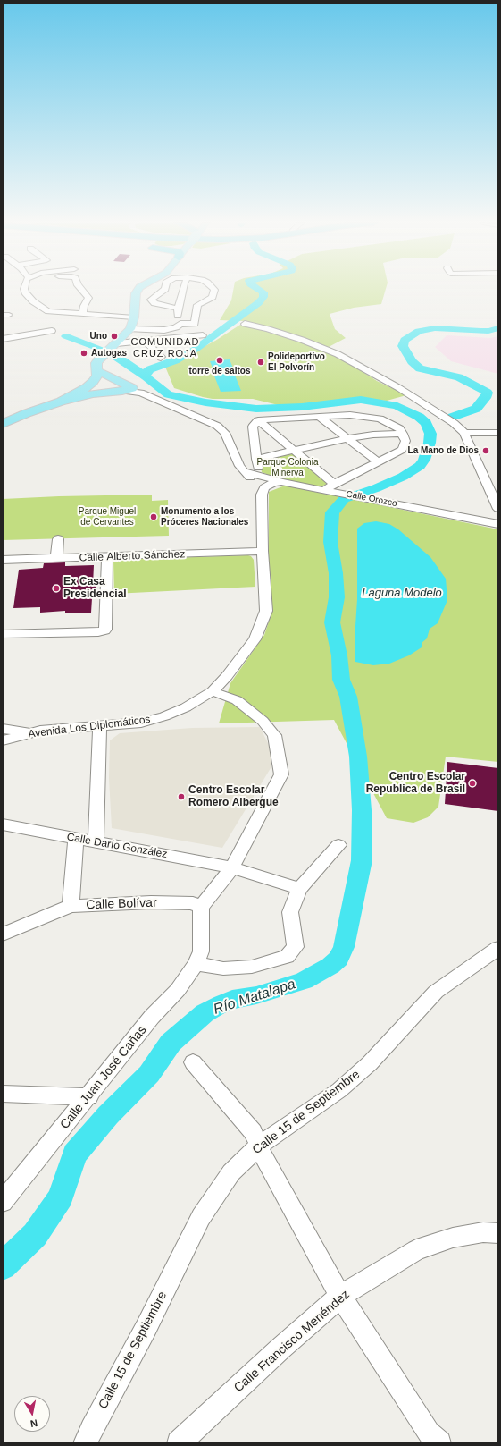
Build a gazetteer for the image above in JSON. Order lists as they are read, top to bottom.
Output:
{
  "streets": {
    "street": [
      "Calle Orozco",
      "Calle Alberto Sánchez",
      "Avenida Los Diplomáticos",
      "Calle Darío González",
      "Calle Bolívar",
      "Calle Juan José Cañas",
      "Calle 15 de Septiembre",
      "Calle Francisco Menéndez"
    ]
  },
  "crossings": [
    ["Calle Alberto Sánchez", "Avenida Los Diplomáticos"]
  ],
  "districts": ["COMUNIDAD CRUZ ROJA"],
  "water": ["Laguna Modelo", "Río Matalapa"],
  "parks": ["Parque Colonia Minerva", "Parque Miguel de Cervantes"],
  "places": [
    "Uno",
    "Autogas",
    "torre de saltos",
    "Polideportivo El Polvorín",
    "La Mano de Dios",
    "Monumento a los Próceres Nacionales",
    "Ex Casa Presidencial",
    "Centro Escolar Republica de Brasil",
    "Centro Escolar Romero Albergue"
  ],
  "north": "bottom"
}
